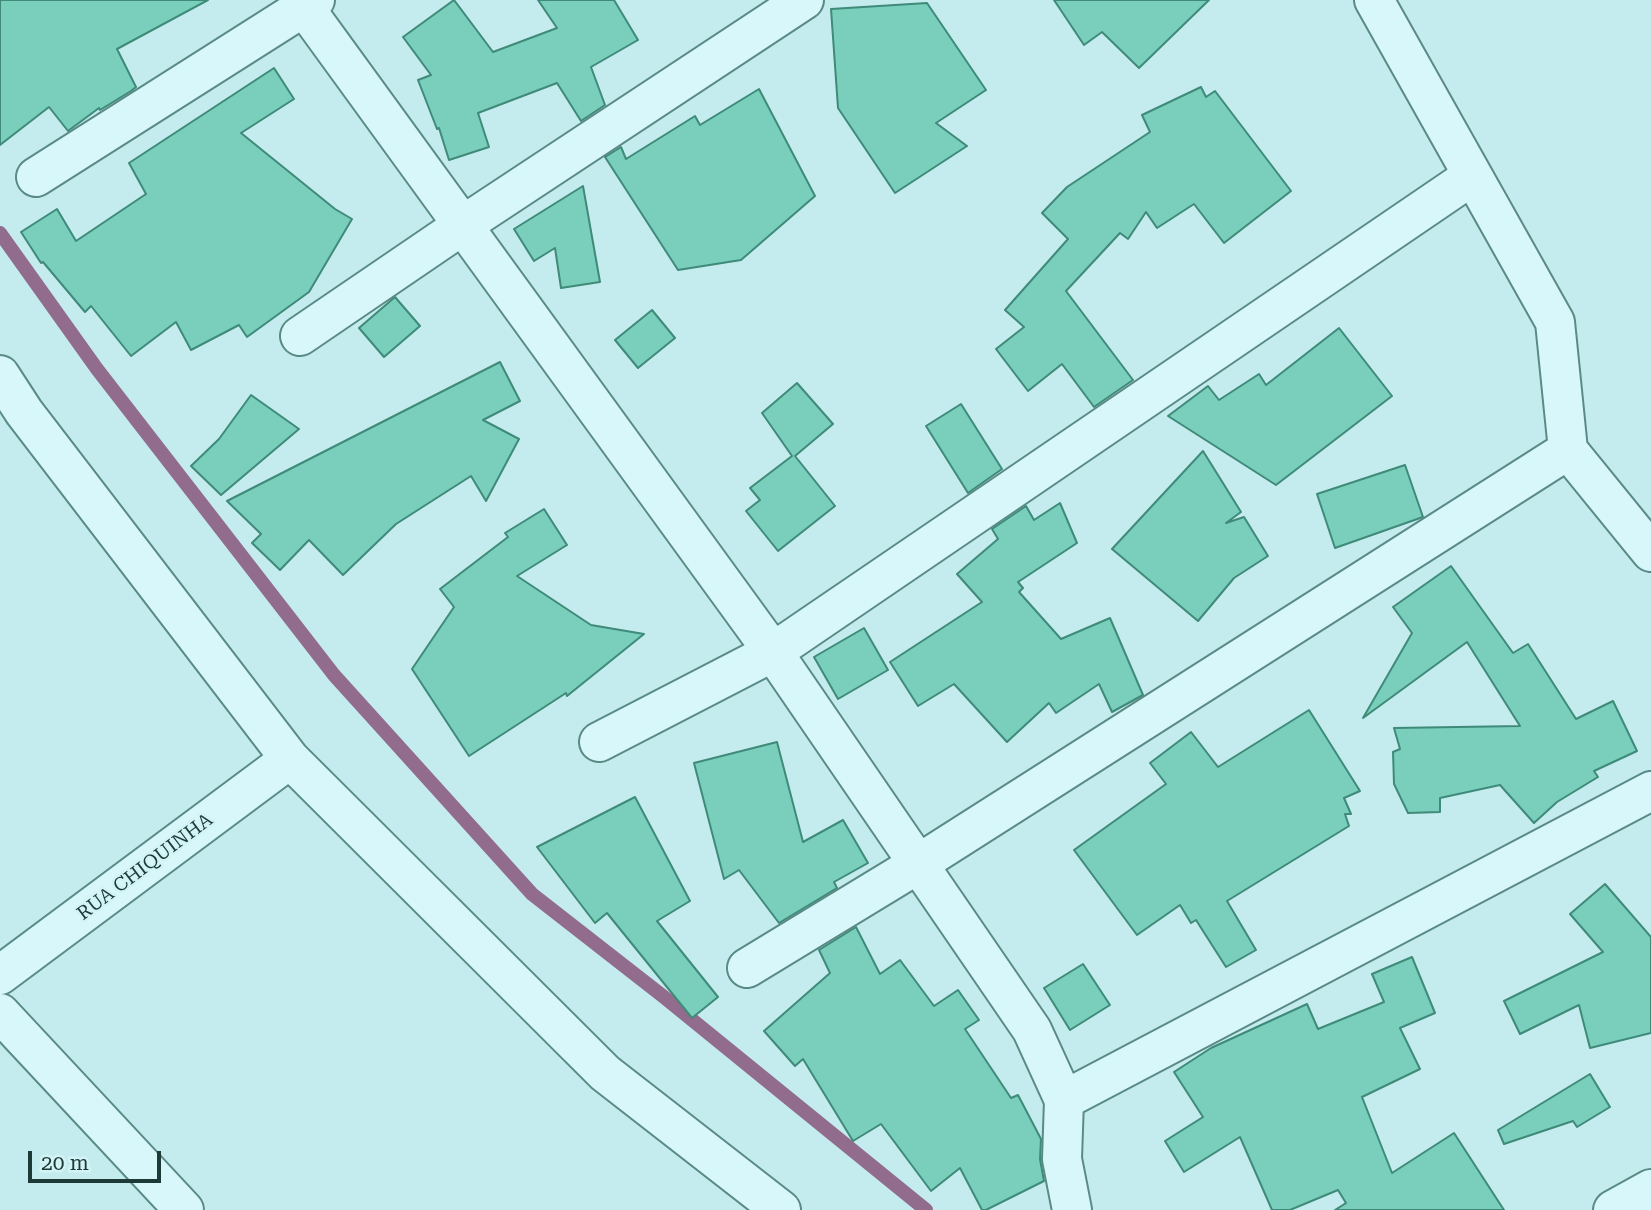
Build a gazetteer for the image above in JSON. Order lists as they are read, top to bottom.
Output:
{
  "streets": {
    "street": ["RUA CHIQUINHA"]
  },
  "scale_bar": "20 m"
}
